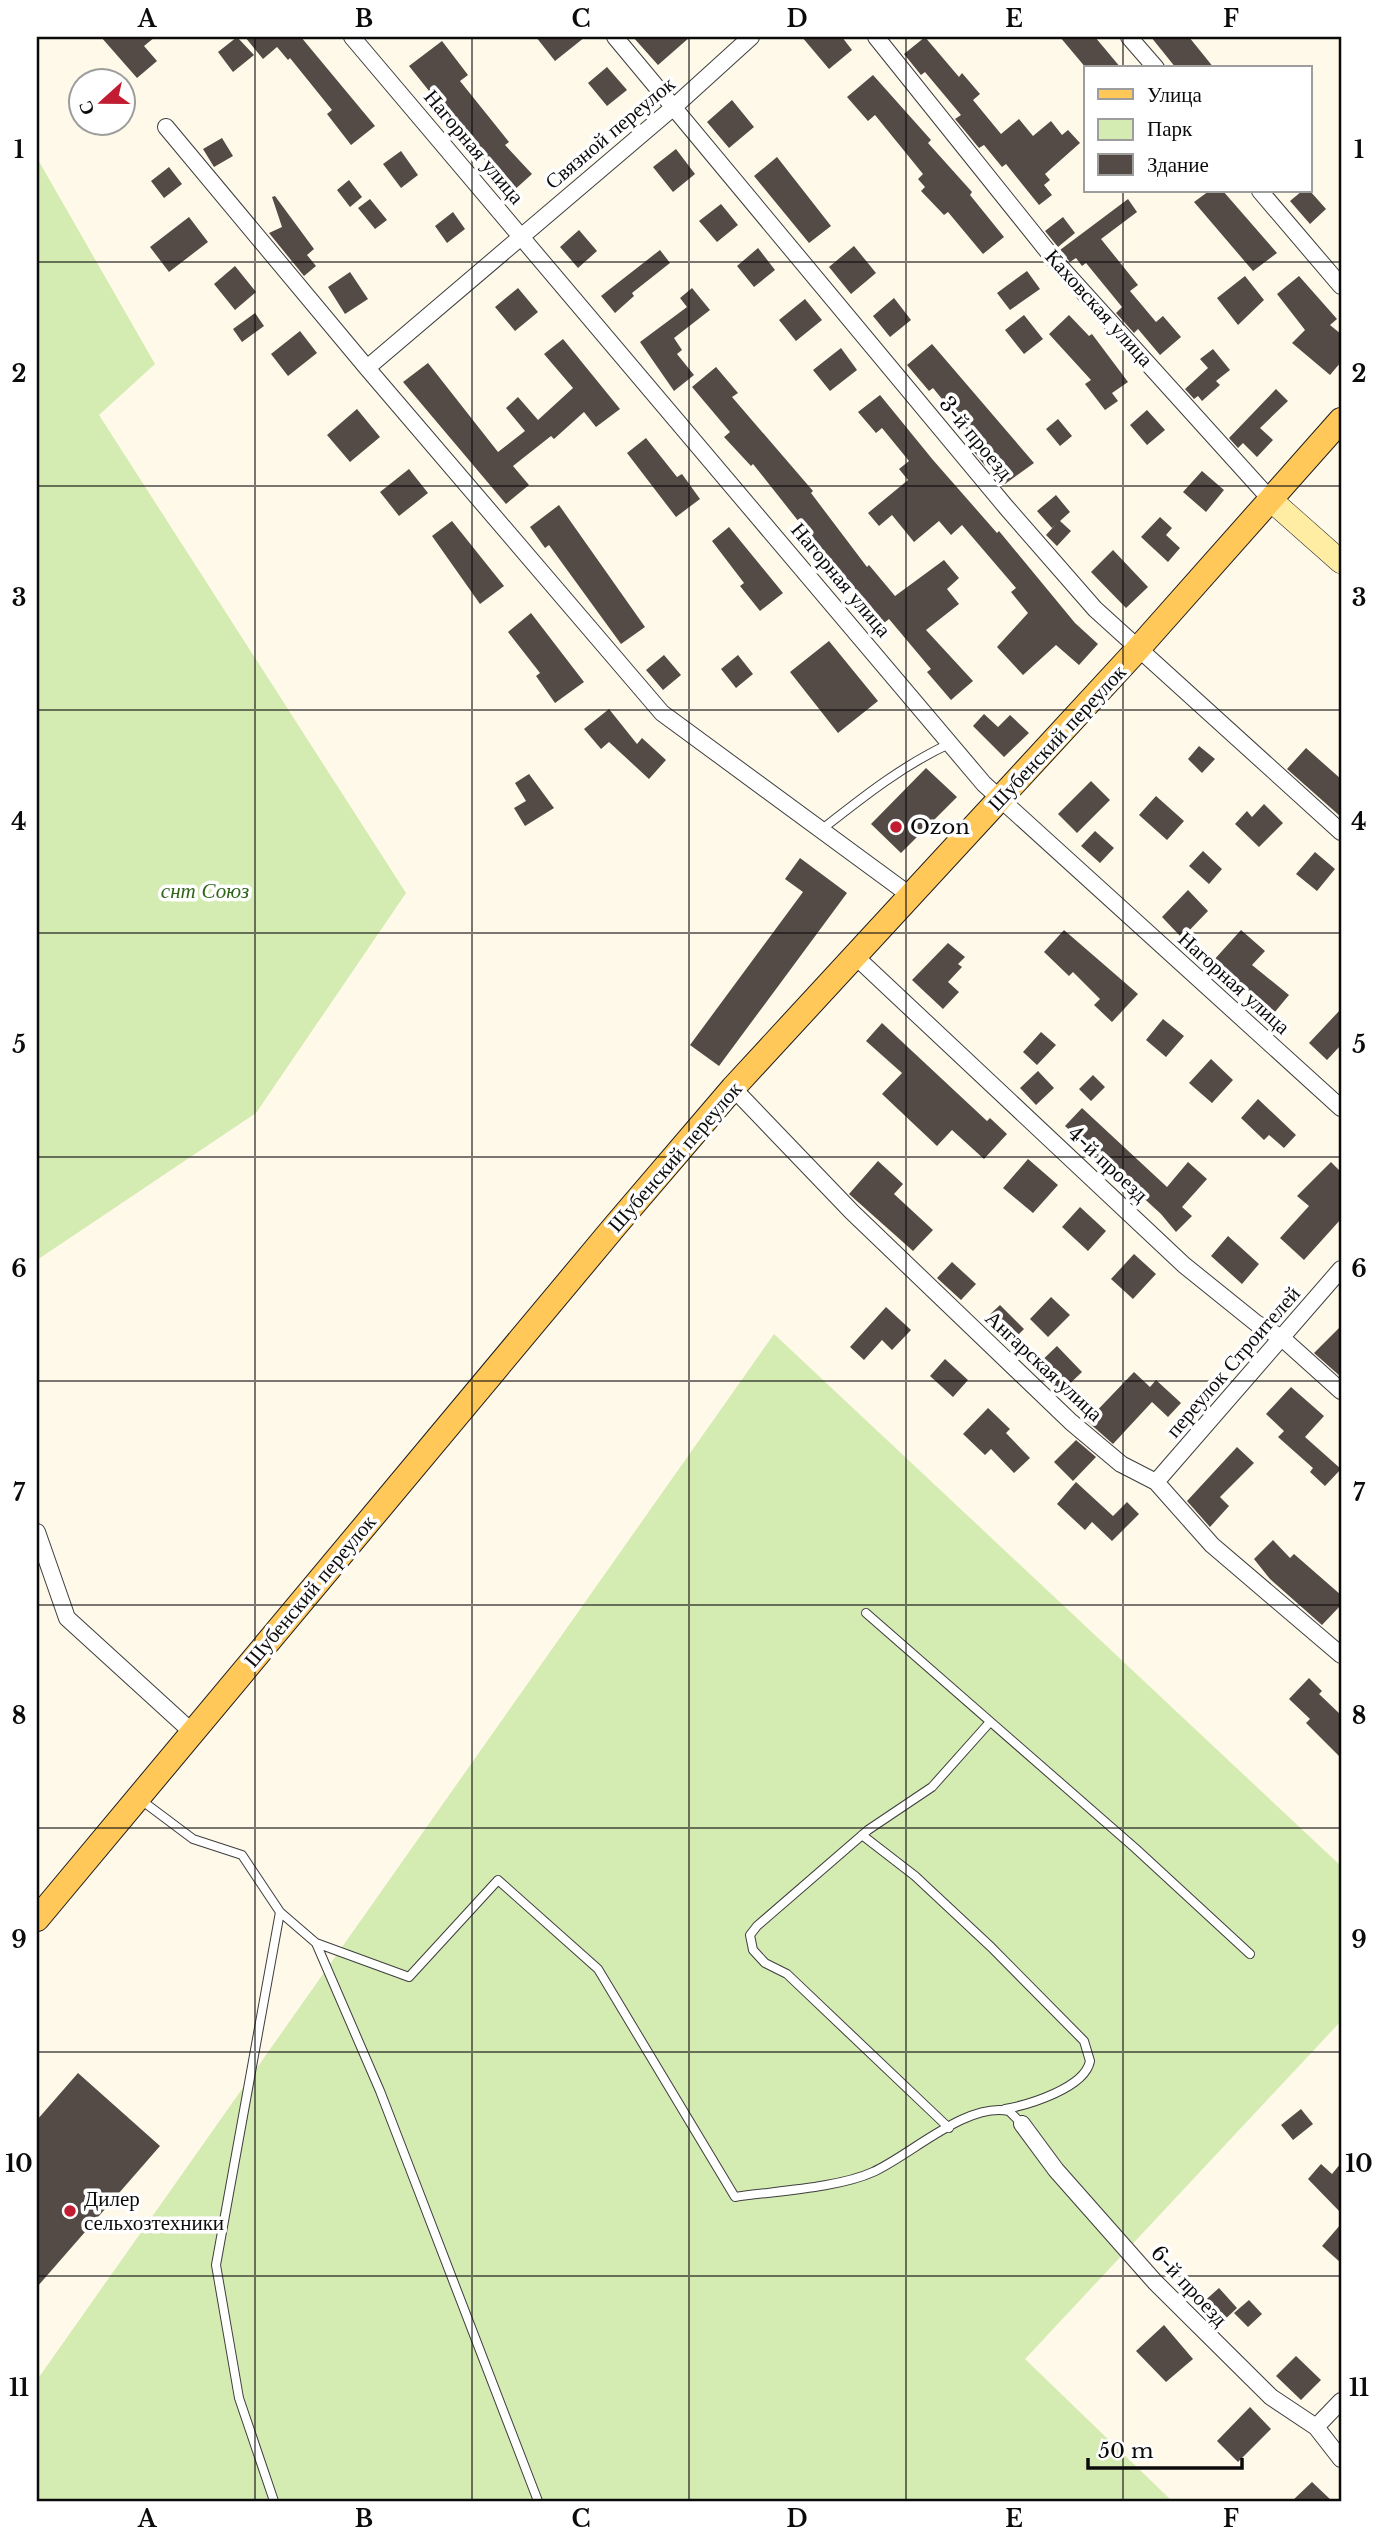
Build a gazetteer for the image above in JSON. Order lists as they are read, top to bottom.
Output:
{
  "streets": {
    "main road": ["Каховская улица", "Шубенский переулок"],
    "street": [
      "Связной переулок",
      "Нагорная улица",
      "3-й проезд",
      "4-й проезд",
      "переулок Строителей",
      "Ангарская улица",
      "6-й проезд"
    ]
  },
  "crossings": [
    ["Связной переулок", "Нагорная улица"],
    ["Связной переулок", "3-й проезд"],
    ["Нагорная улица", "Шубенский переулок"],
    ["Каховская улица", "Шубенский переулок"],
    ["3-й проезд", "Шубенский переулок"],
    ["Шубенский переулок", "4-й проезд"],
    ["Шубенский переулок", "Ангарская улица"],
    ["4-й проезд", "переулок Строителей"],
    ["переулок Строителей", "Ангарская улица"]
  ],
  "parks": ["снт Союз"],
  "places": ["Ozon", "Дилер сельхозтехники"],
  "legend": ["Улица", "Парк", "Здание"],
  "scale_bar": "50 m",
  "north": "left",
  "grid": {
    "columns": [
      "A",
      "B",
      "C",
      "D",
      "E",
      "F"
    ],
    "rows": [
      "1",
      "2",
      "3",
      "4",
      "5",
      "6",
      "7",
      "8",
      "9",
      "10",
      "11"
    ]
  }
}
